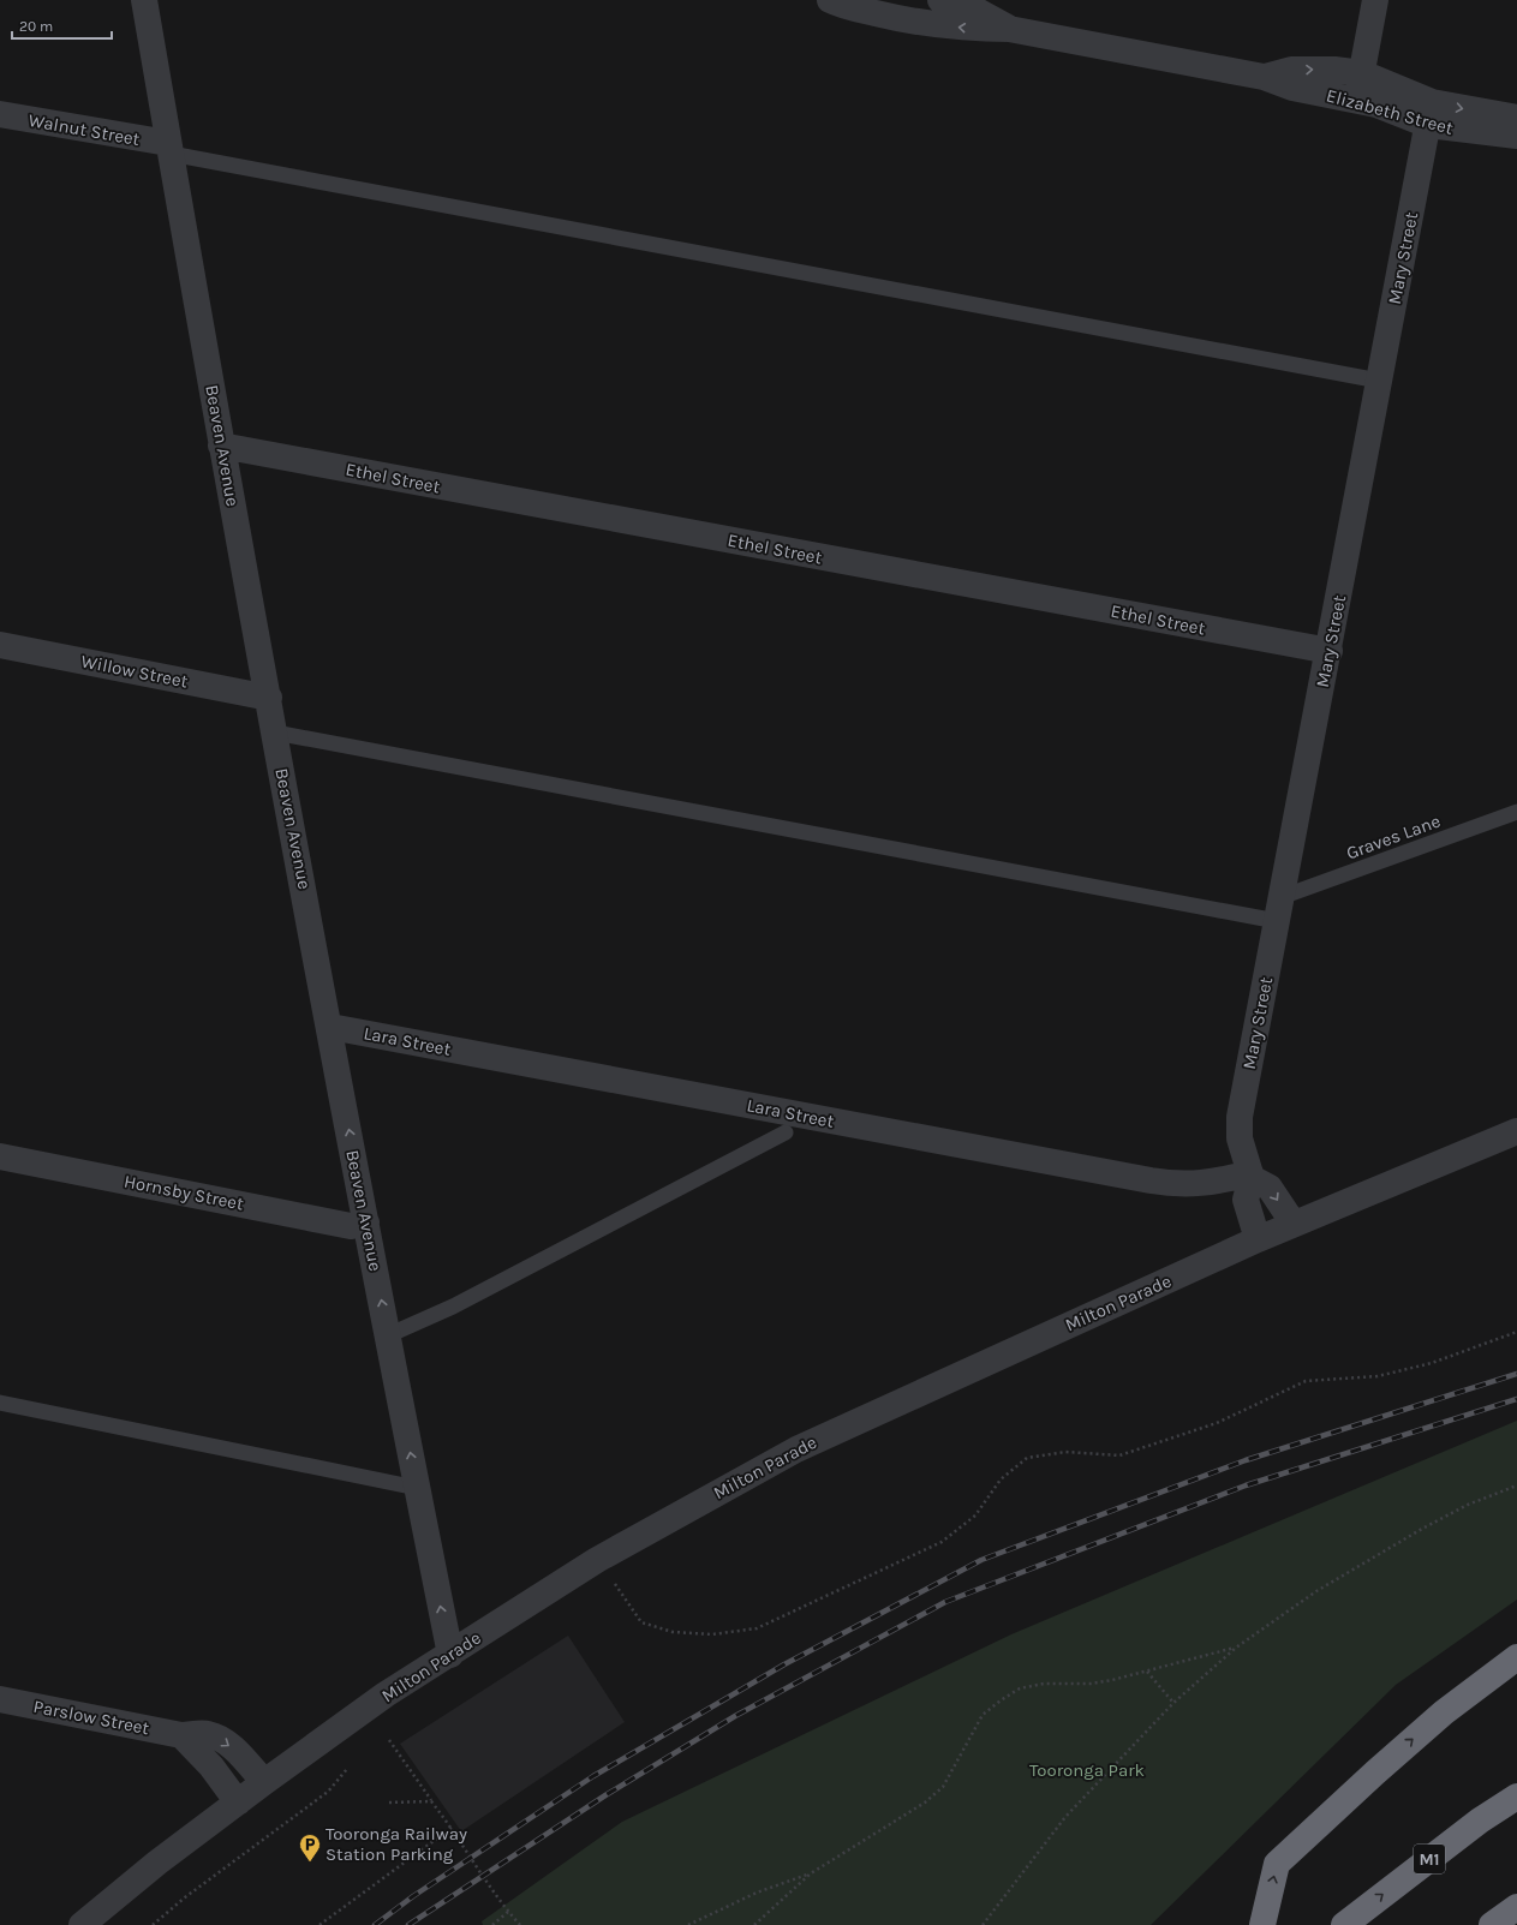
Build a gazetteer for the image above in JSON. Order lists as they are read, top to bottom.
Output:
{
  "streets": {
    "highway": ["M1"],
    "street": [
      "Elizabeth Street",
      "Walnut Street",
      "Mary Street",
      "Beaven Avenue",
      "Ethel Street",
      "Willow Street",
      "Lara Street",
      "Hornsby Street",
      "Milton Parade",
      "Parslow Street"
    ],
    "lane": ["Graves Lane"]
  },
  "crossings": [
    ["Elizabeth Street", "Mary Street"],
    ["Walnut Street", "Beaven Avenue"],
    ["Mary Street", "Ethel Street"],
    ["Mary Street", "Graves Lane"],
    ["Mary Street", "Lara Street"],
    ["Mary Street", "Milton Parade"],
    ["Beaven Avenue", "Ethel Street"],
    ["Beaven Avenue", "Willow Street"],
    ["Beaven Avenue", "Lara Street"],
    ["Beaven Avenue", "Hornsby Street"],
    ["Beaven Avenue", "Milton Parade"],
    ["Milton Parade", "Parslow Street"]
  ],
  "one_way": ["Beaven Avenue"],
  "parks": ["Tooronga Park"],
  "places": {
    "parking": ["Tooronga Railway Station Parking"]
  },
  "scale_bar": "20 m"
}
